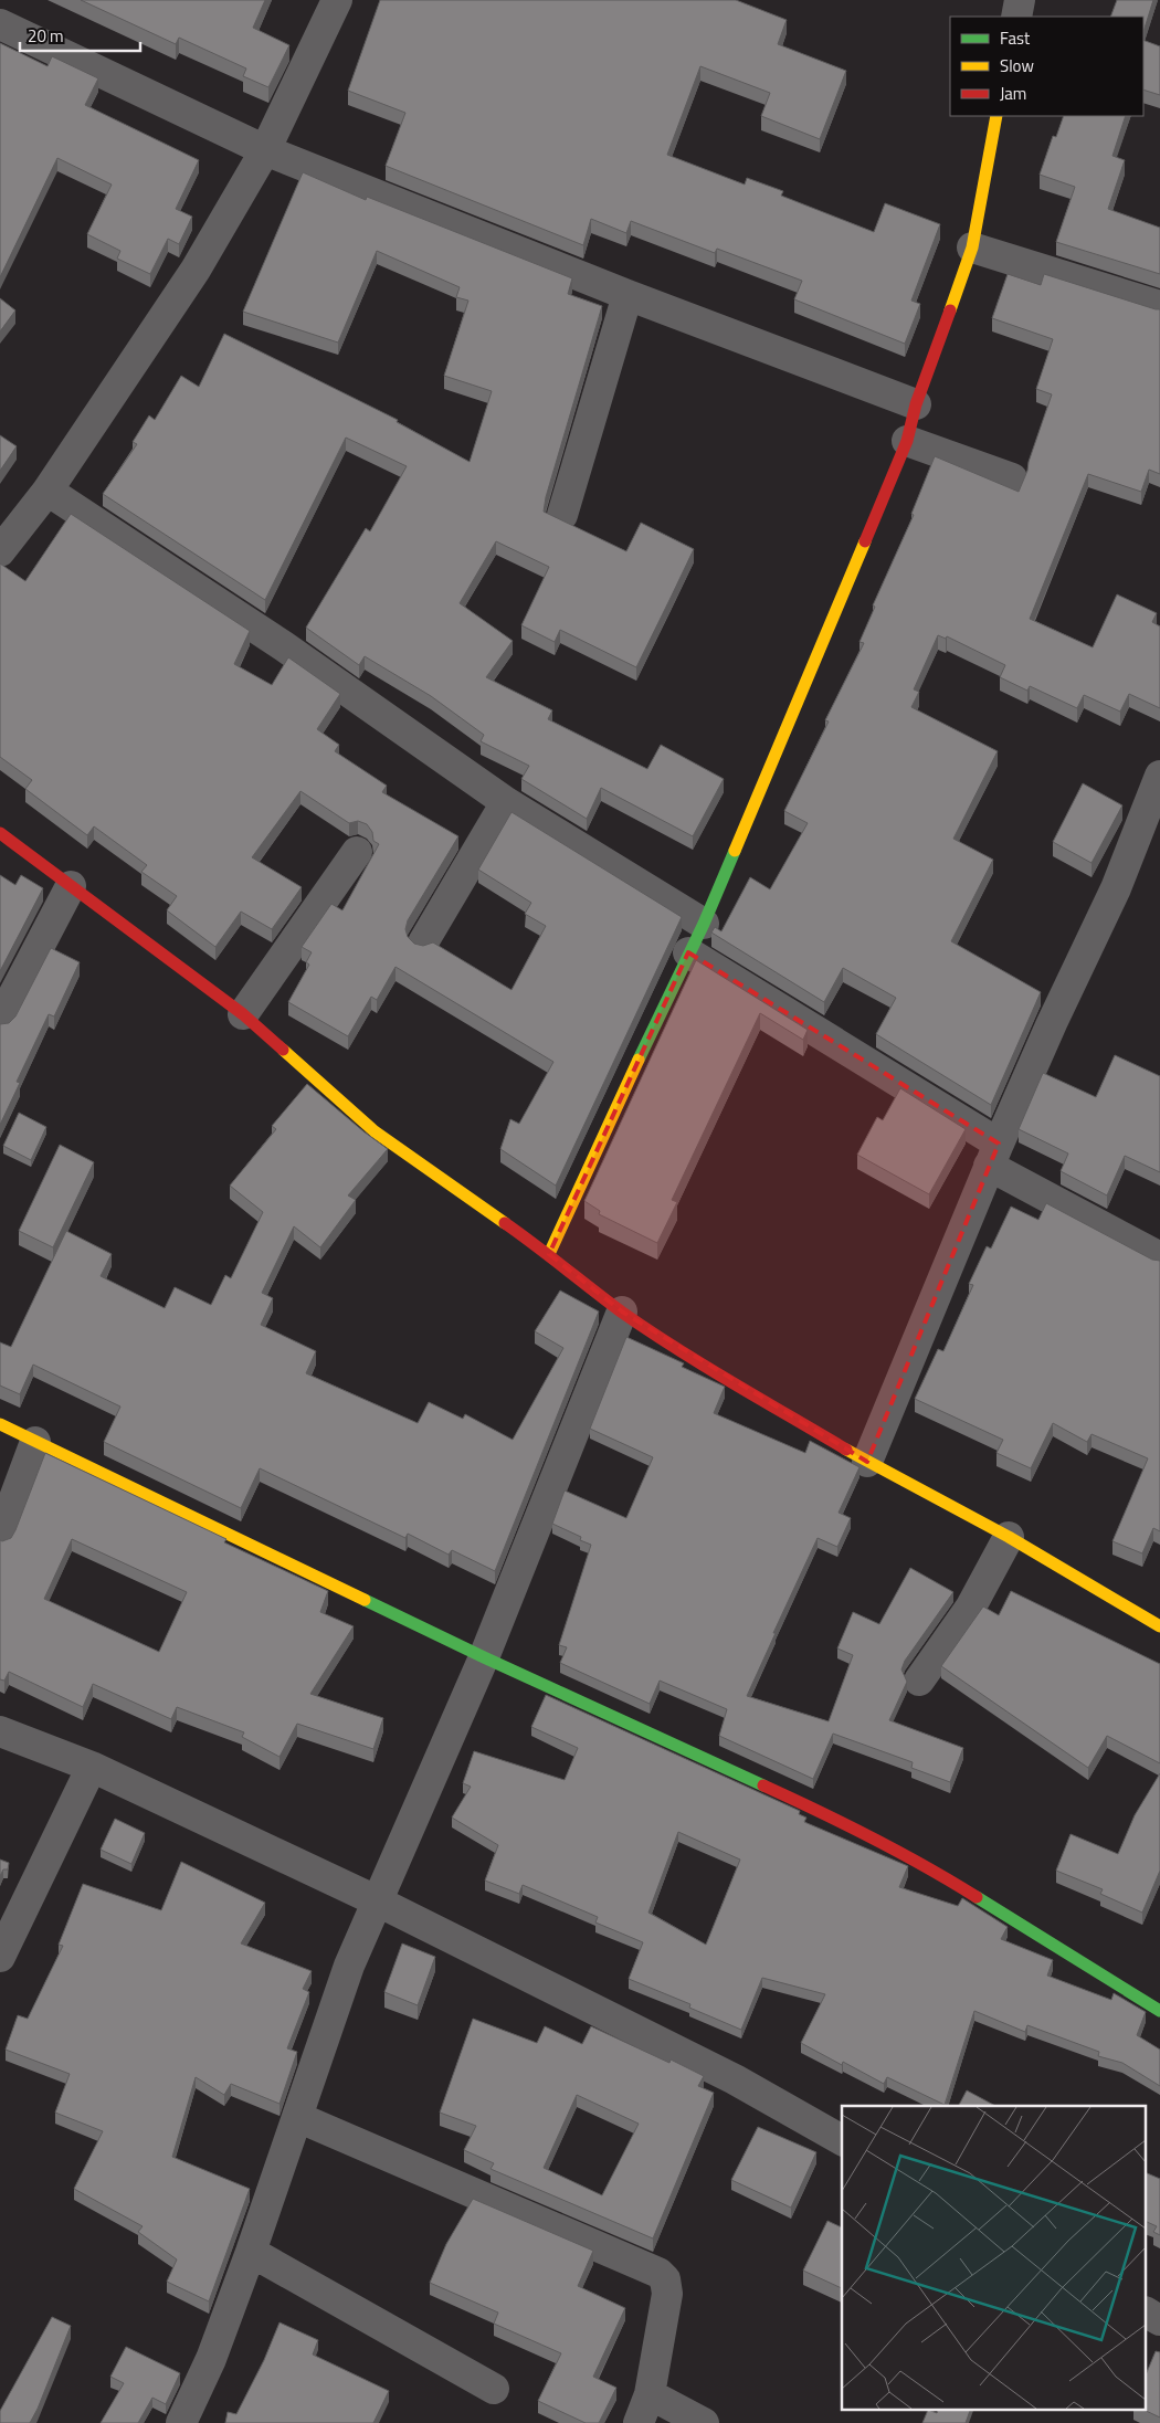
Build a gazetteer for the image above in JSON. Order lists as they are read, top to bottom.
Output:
{
  "legend": ["Fast", "Slow", "Jam"],
  "scale_bar": "20 m"
}
